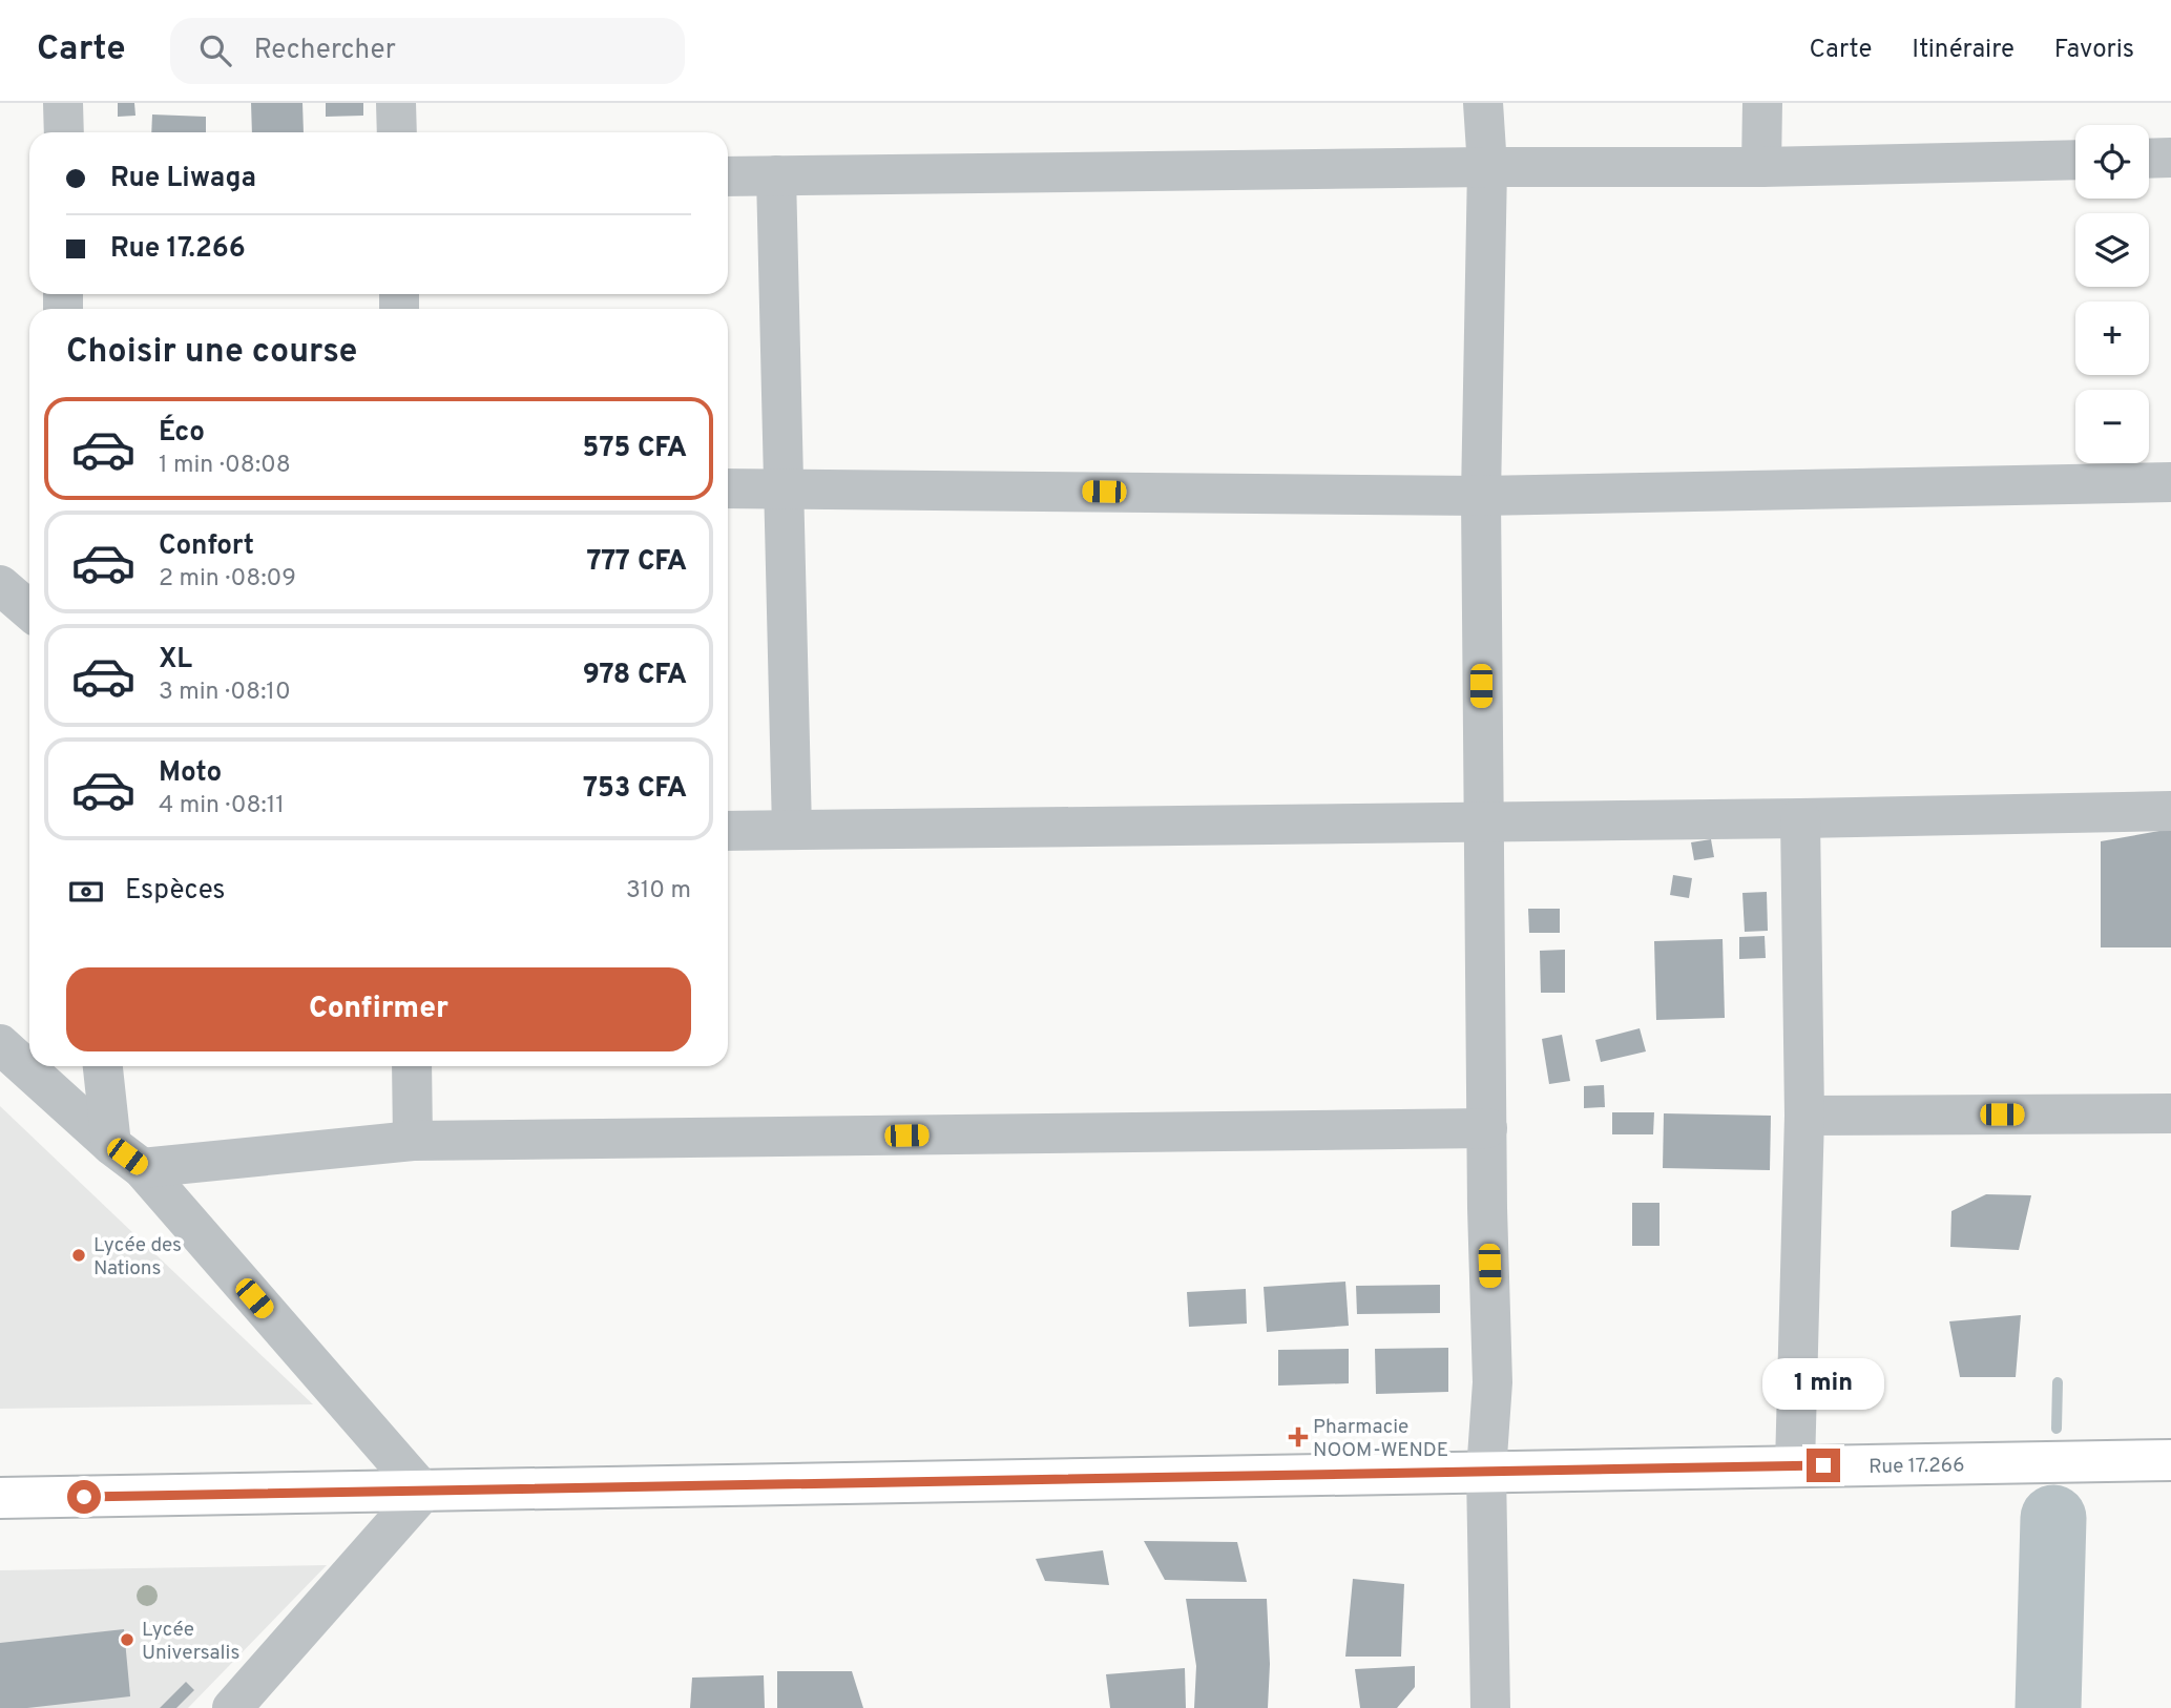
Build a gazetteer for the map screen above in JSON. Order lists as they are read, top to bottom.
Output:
{
  "streets": {
    "main road": ["Rue 17.266"]
  },
  "places": {
    "other": ["Lycée des Nations", "Lycée Universalis"],
    "health": ["Pharmacie NOOM-WENDE"]
  },
  "page": {
    "header": "Carte",
    "search": "Rechercher",
    "nav": ["Carte", "Itinéraire", "Favoris"],
    "map_buttons": ["+", "−"],
    "banner": ["Rue Liwaga", "Rue 17.266"],
    "heading": "Choisir une course",
    "list": [
      {
        "name": "Éco",
        "note": "1 min · 08:08",
        "value": "575 CFA"
      },
      {
        "name": "Confort",
        "note": "2 min · 08:09",
        "value": "777 CFA"
      },
      {
        "name": "XL",
        "note": "3 min · 08:10",
        "value": "978 CFA"
      },
      {
        "name": "Moto",
        "note": "4 min · 08:11",
        "value": "753 CFA"
      }
    ],
    "pay": ["Espèces", "310 m"],
    "buttons": "Confirmer",
    "bubble": "1 min"
  }
}
